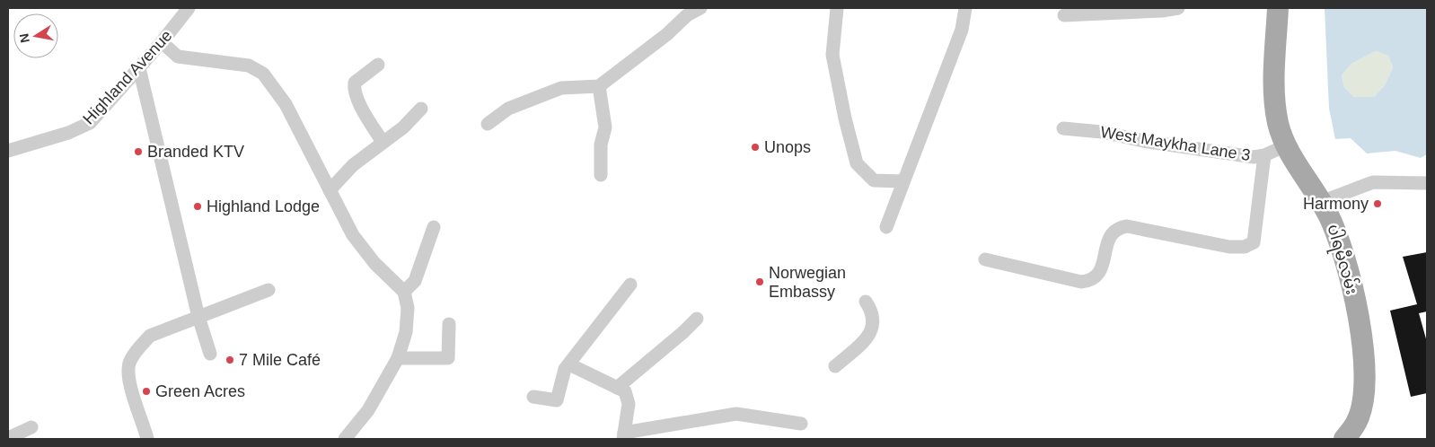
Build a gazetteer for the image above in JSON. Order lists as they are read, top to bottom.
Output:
{
  "streets": {
    "main road": ["ပါရမီလမ်း"],
    "street": ["Highland Avenue", "West Maykha Lane 3"]
  },
  "crossings": [
    ["West Maykha Lane 3", "ပါရမီလမ်း"]
  ],
  "places": [
    "Unops",
    "Branded KTV",
    "Harmony",
    "Highland Lodge",
    "Norwegian Embassy",
    "7 Mile Café",
    "Green Acres"
  ],
  "north": "left"
}
